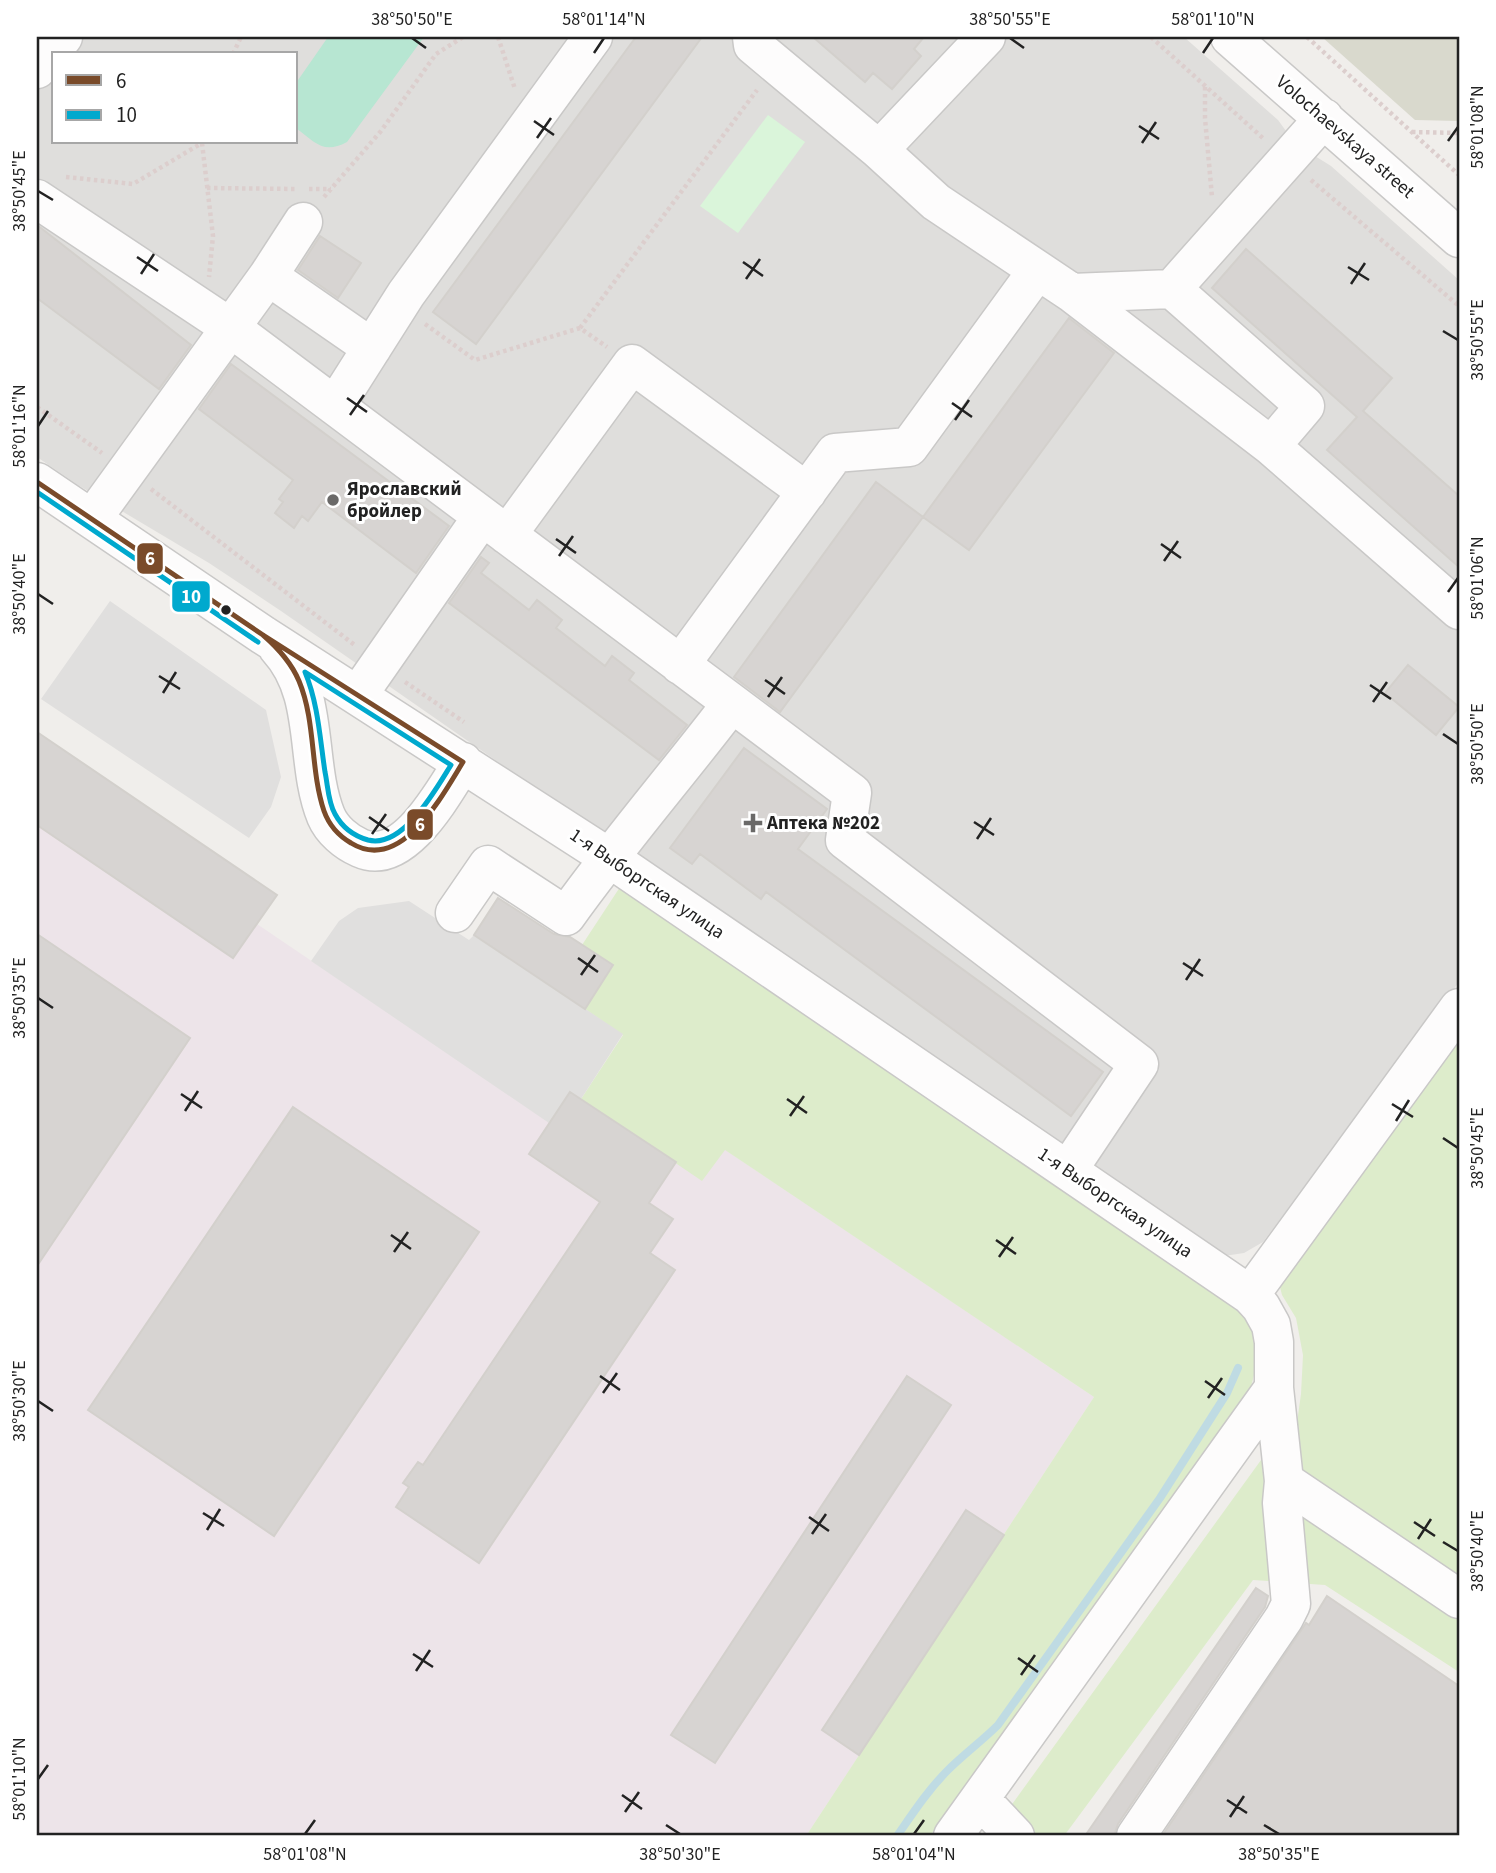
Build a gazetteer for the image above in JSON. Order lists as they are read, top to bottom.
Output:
{
  "streets": {
    "street": ["Volochaevskaya street", "1-я Выборгская улица"]
  },
  "places": {
    "other": ["Ярославский бройлер"],
    "health": ["Аптека №202"]
  },
  "lines": ["transit line 6", "transit line 10"],
  "legend": ["6", "10"],
  "coordinates": [
    "38°50'50\"E",
    "58°01'14\"N",
    "38°50'55\"E",
    "58°01'10\"N",
    "58°01'08\"N",
    "38°50'45\"E",
    "58°01'16\"N",
    "58°01'06\"N",
    "38°50'40\"E",
    "38°50'35\"E",
    "38°50'30\"E",
    "58°01'04\"N"
  ]
}
